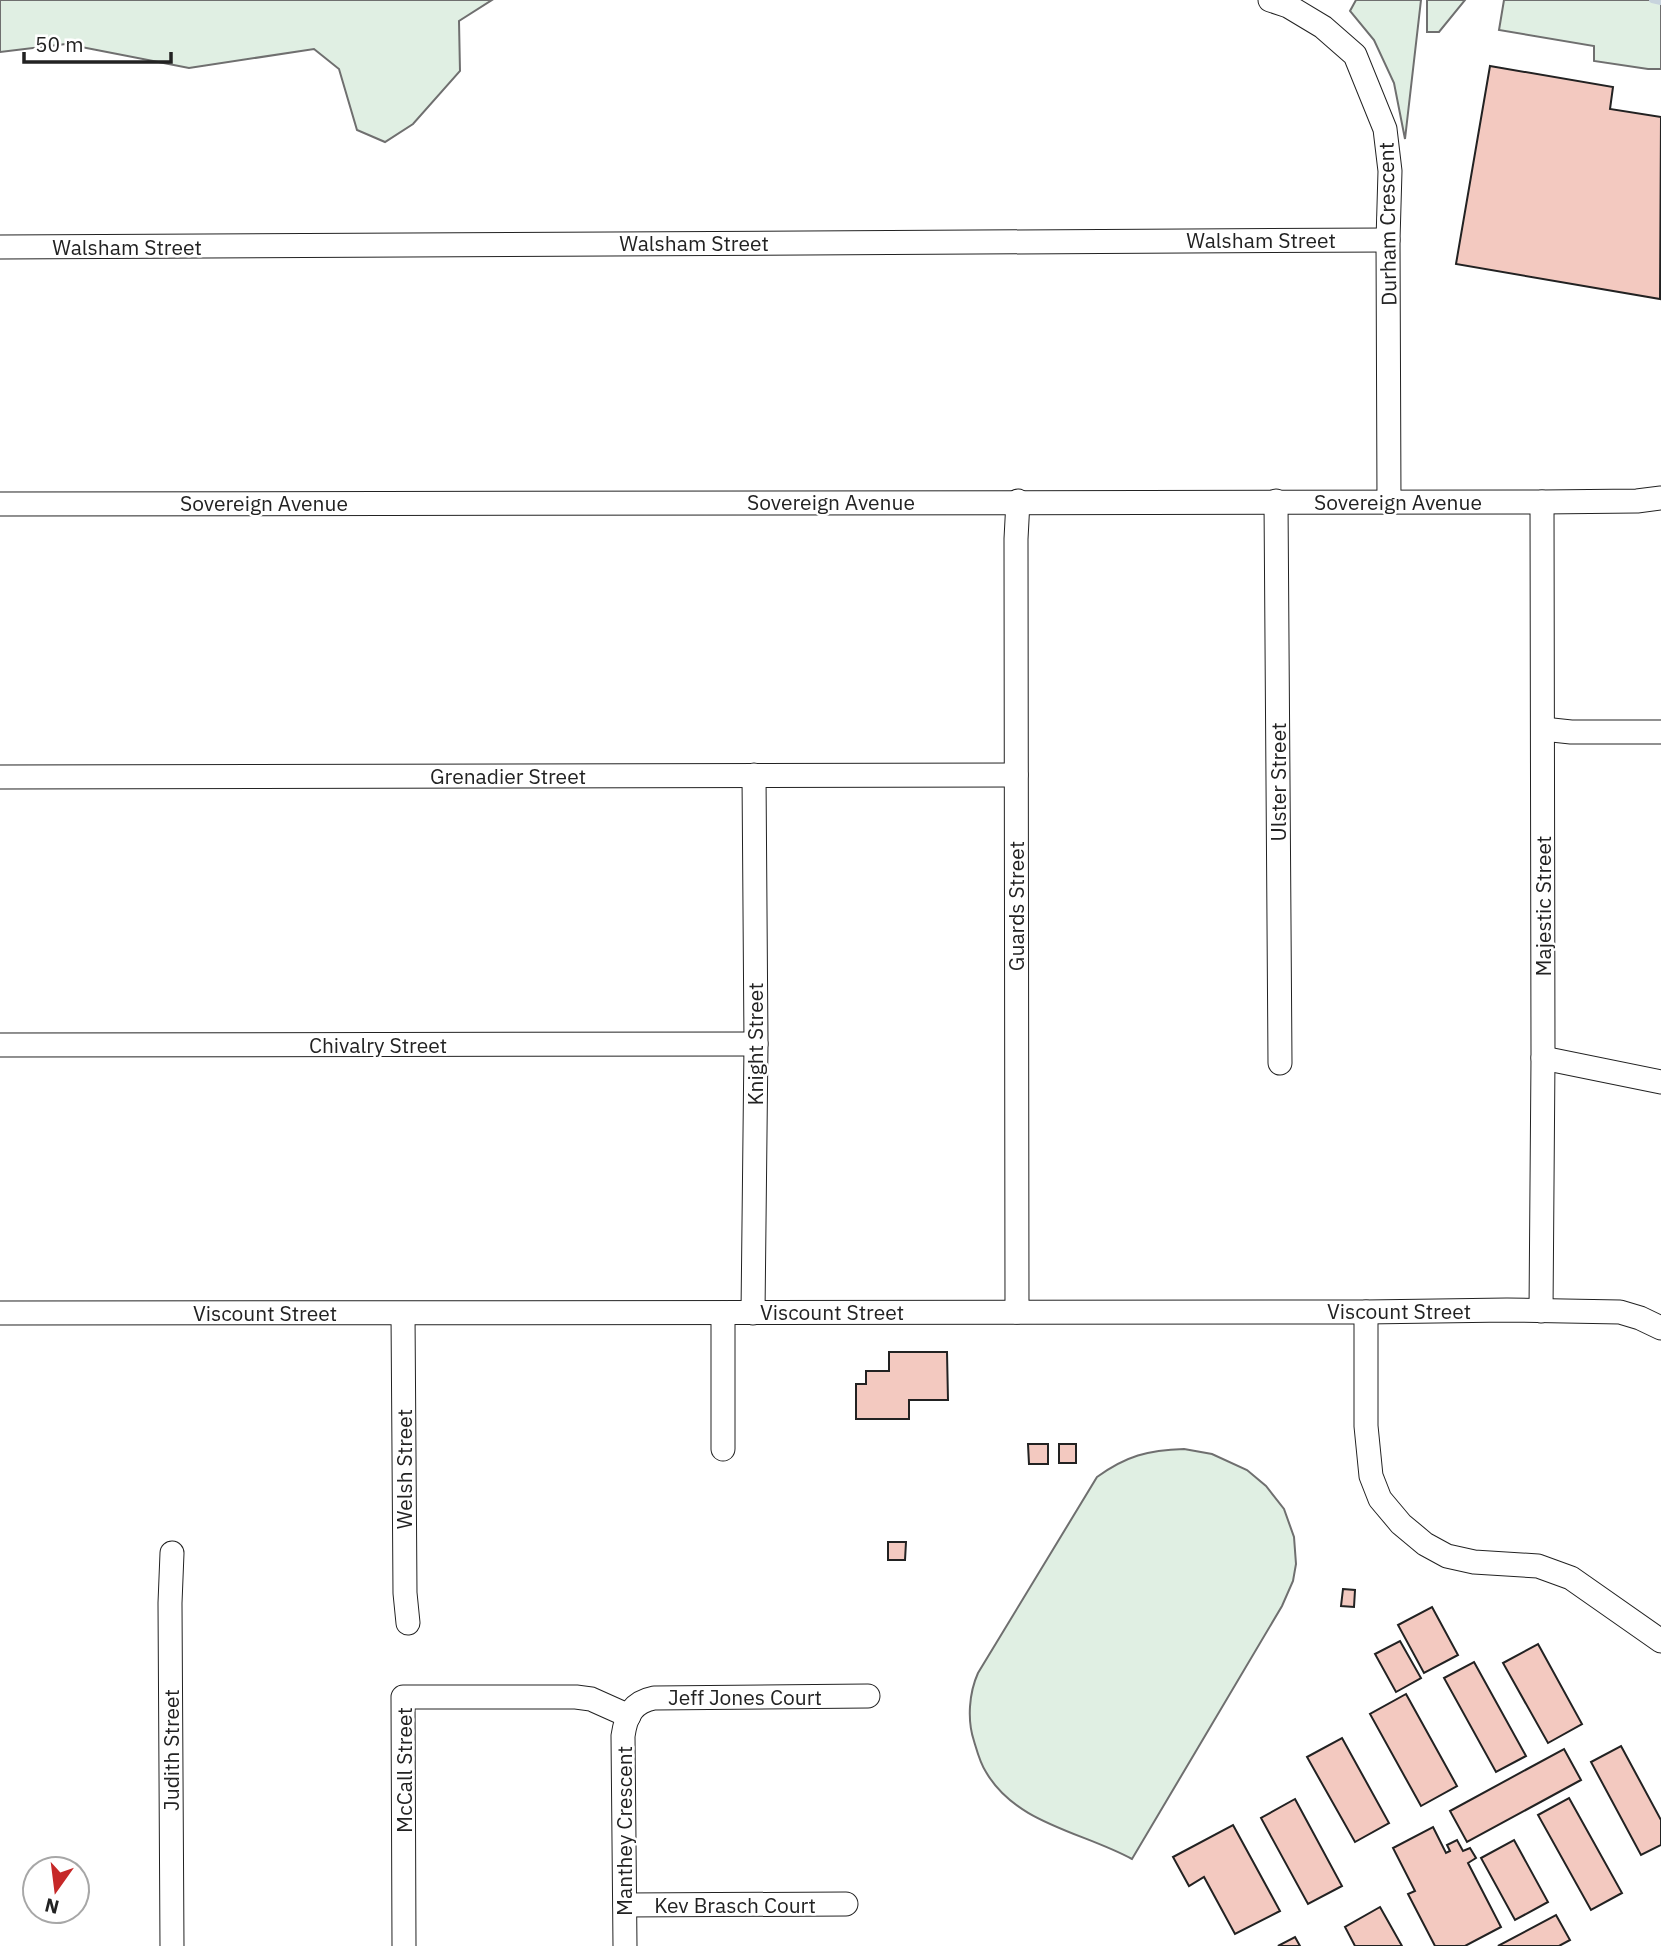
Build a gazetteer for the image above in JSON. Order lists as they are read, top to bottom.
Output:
{
  "streets": {
    "street": [
      "Durham Crescent",
      "Walsham Street",
      "Sovereign Avenue",
      "Grenadier Street",
      "Ulster Street",
      "Guards Street",
      "Majestic Street",
      "Knight Street",
      "Chivalry Street",
      "Viscount Street",
      "Welsh Street",
      "Jeff Jones Court",
      "Judith Street",
      "McCall Street",
      "Manthey Crescent",
      "Kev Brasch Court"
    ]
  },
  "crossings": [
    ["Durham Crescent", "Walsham Street"],
    ["Durham Crescent", "Sovereign Avenue"],
    ["Sovereign Avenue", "Ulster Street"],
    ["Sovereign Avenue", "Guards Street"],
    ["Sovereign Avenue", "Majestic Street"],
    ["Grenadier Street", "Guards Street"],
    ["Grenadier Street", "Knight Street"],
    ["Guards Street", "Viscount Street"],
    ["Majestic Street", "Viscount Street"],
    ["Knight Street", "Chivalry Street"],
    ["Knight Street", "Viscount Street"],
    ["Viscount Street", "Welsh Street"],
    ["Jeff Jones Court", "McCall Street"],
    ["Jeff Jones Court", "Manthey Crescent"],
    ["McCall Street", "Manthey Crescent"],
    ["Manthey Crescent", "Kev Brasch Court"]
  ],
  "scale_bar": "50 m",
  "north": "bottom"
}
